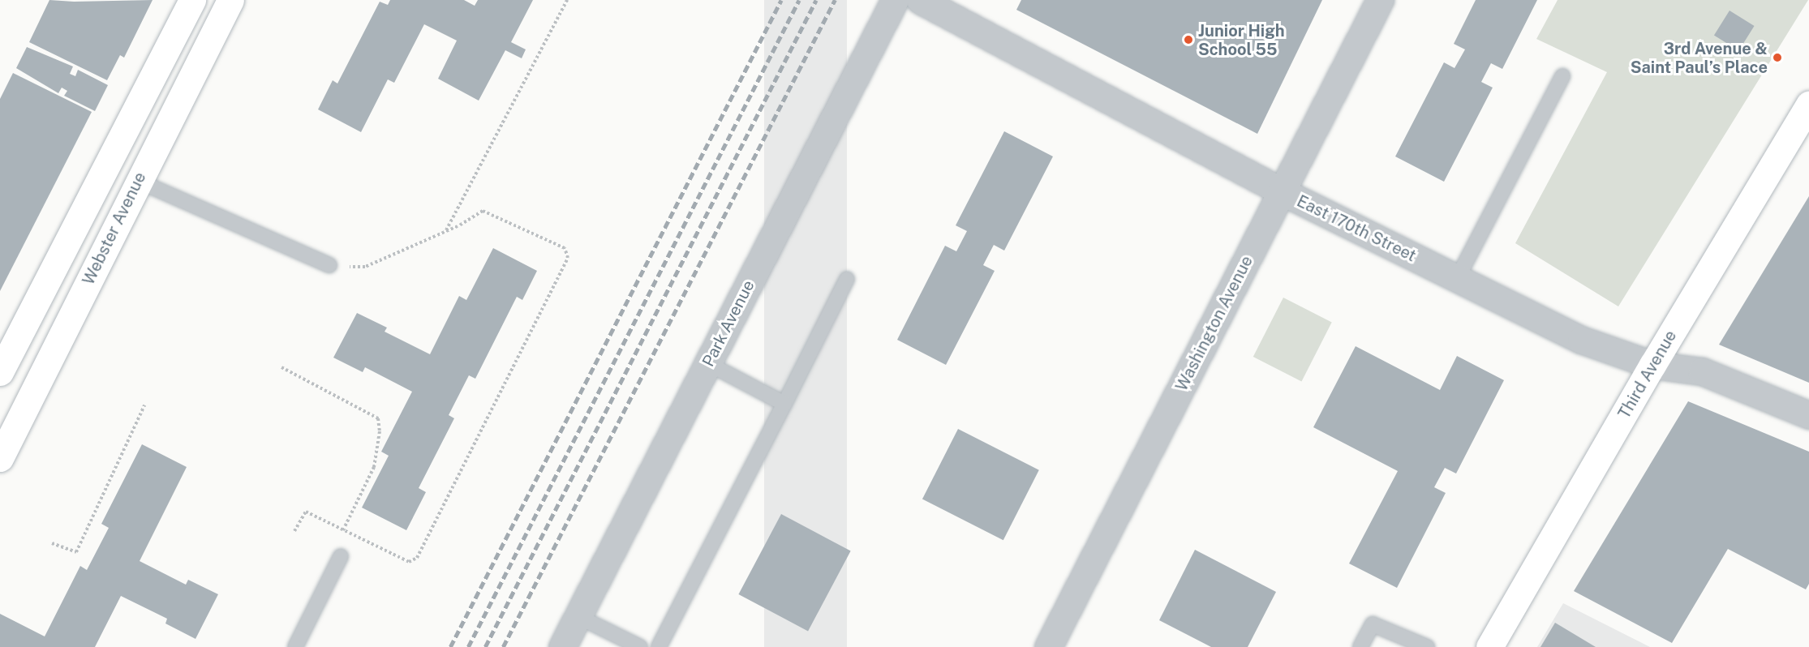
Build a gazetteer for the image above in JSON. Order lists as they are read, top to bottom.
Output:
{
  "streets": {
    "main road": ["Webster Avenue", "Third Avenue"],
    "street": ["East 170th Street", "Park Avenue", "Washington Avenue"]
  },
  "crossings": [
    ["East 170th Street", "Washington Avenue"],
    ["East 170th Street", "Third Avenue"]
  ],
  "places": ["Junior High School 55", "3rd Avenue & Saint Paul’s Place"]
}
